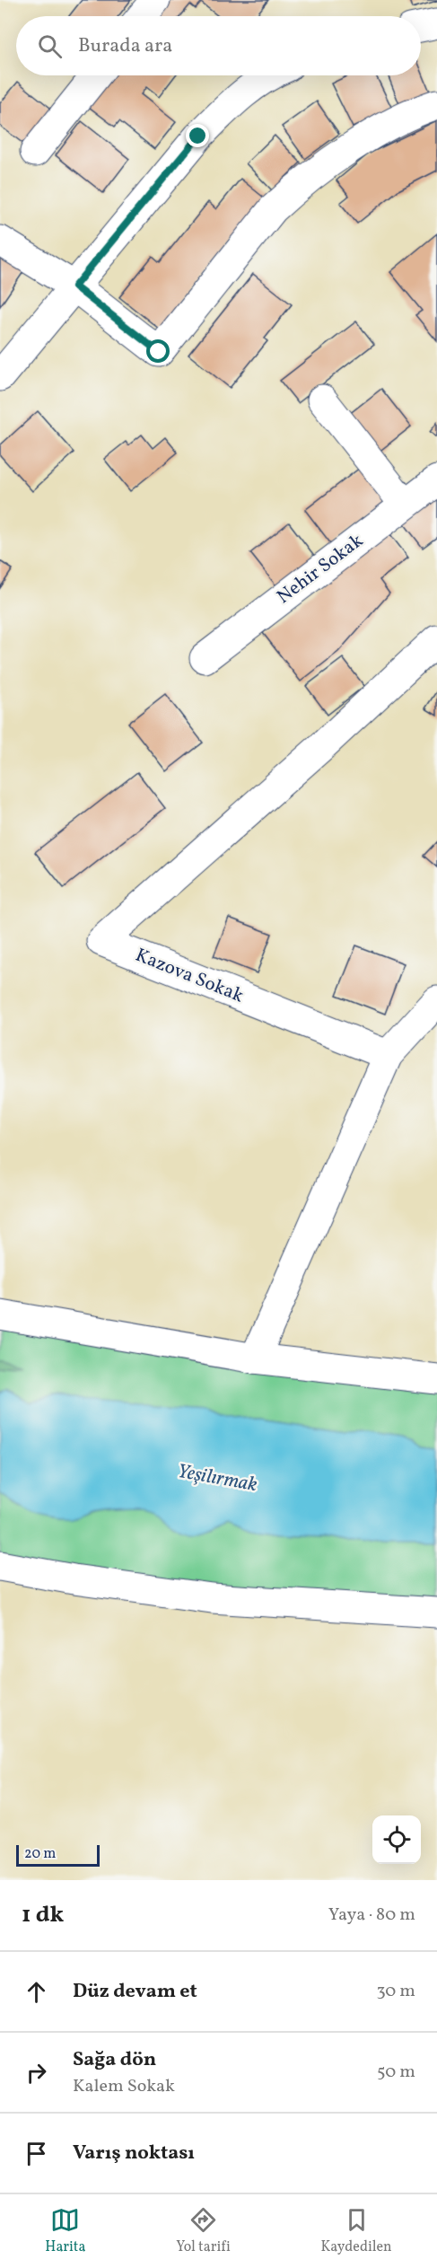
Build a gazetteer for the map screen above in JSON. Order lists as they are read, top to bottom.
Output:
{
  "streets": {
    "street": ["Nehir Sokak", "Kazova Sokak"]
  },
  "water": ["Yeşilırmak"],
  "scale_bar": "20 m",
  "page": {
    "search": "Burada ara",
    "scale": "20 m",
    "heading": ["1 dk", "Yaya · 80 m"],
    "list": [
      ["Düz devam et", "30 m"],
      ["Sağa dön", "Kalem Sokak", "50 m"],
      "Varış noktası"
    ],
    "nav": ["Harita", "Yol tarifi", "Kaydedilen"]
  }
}
